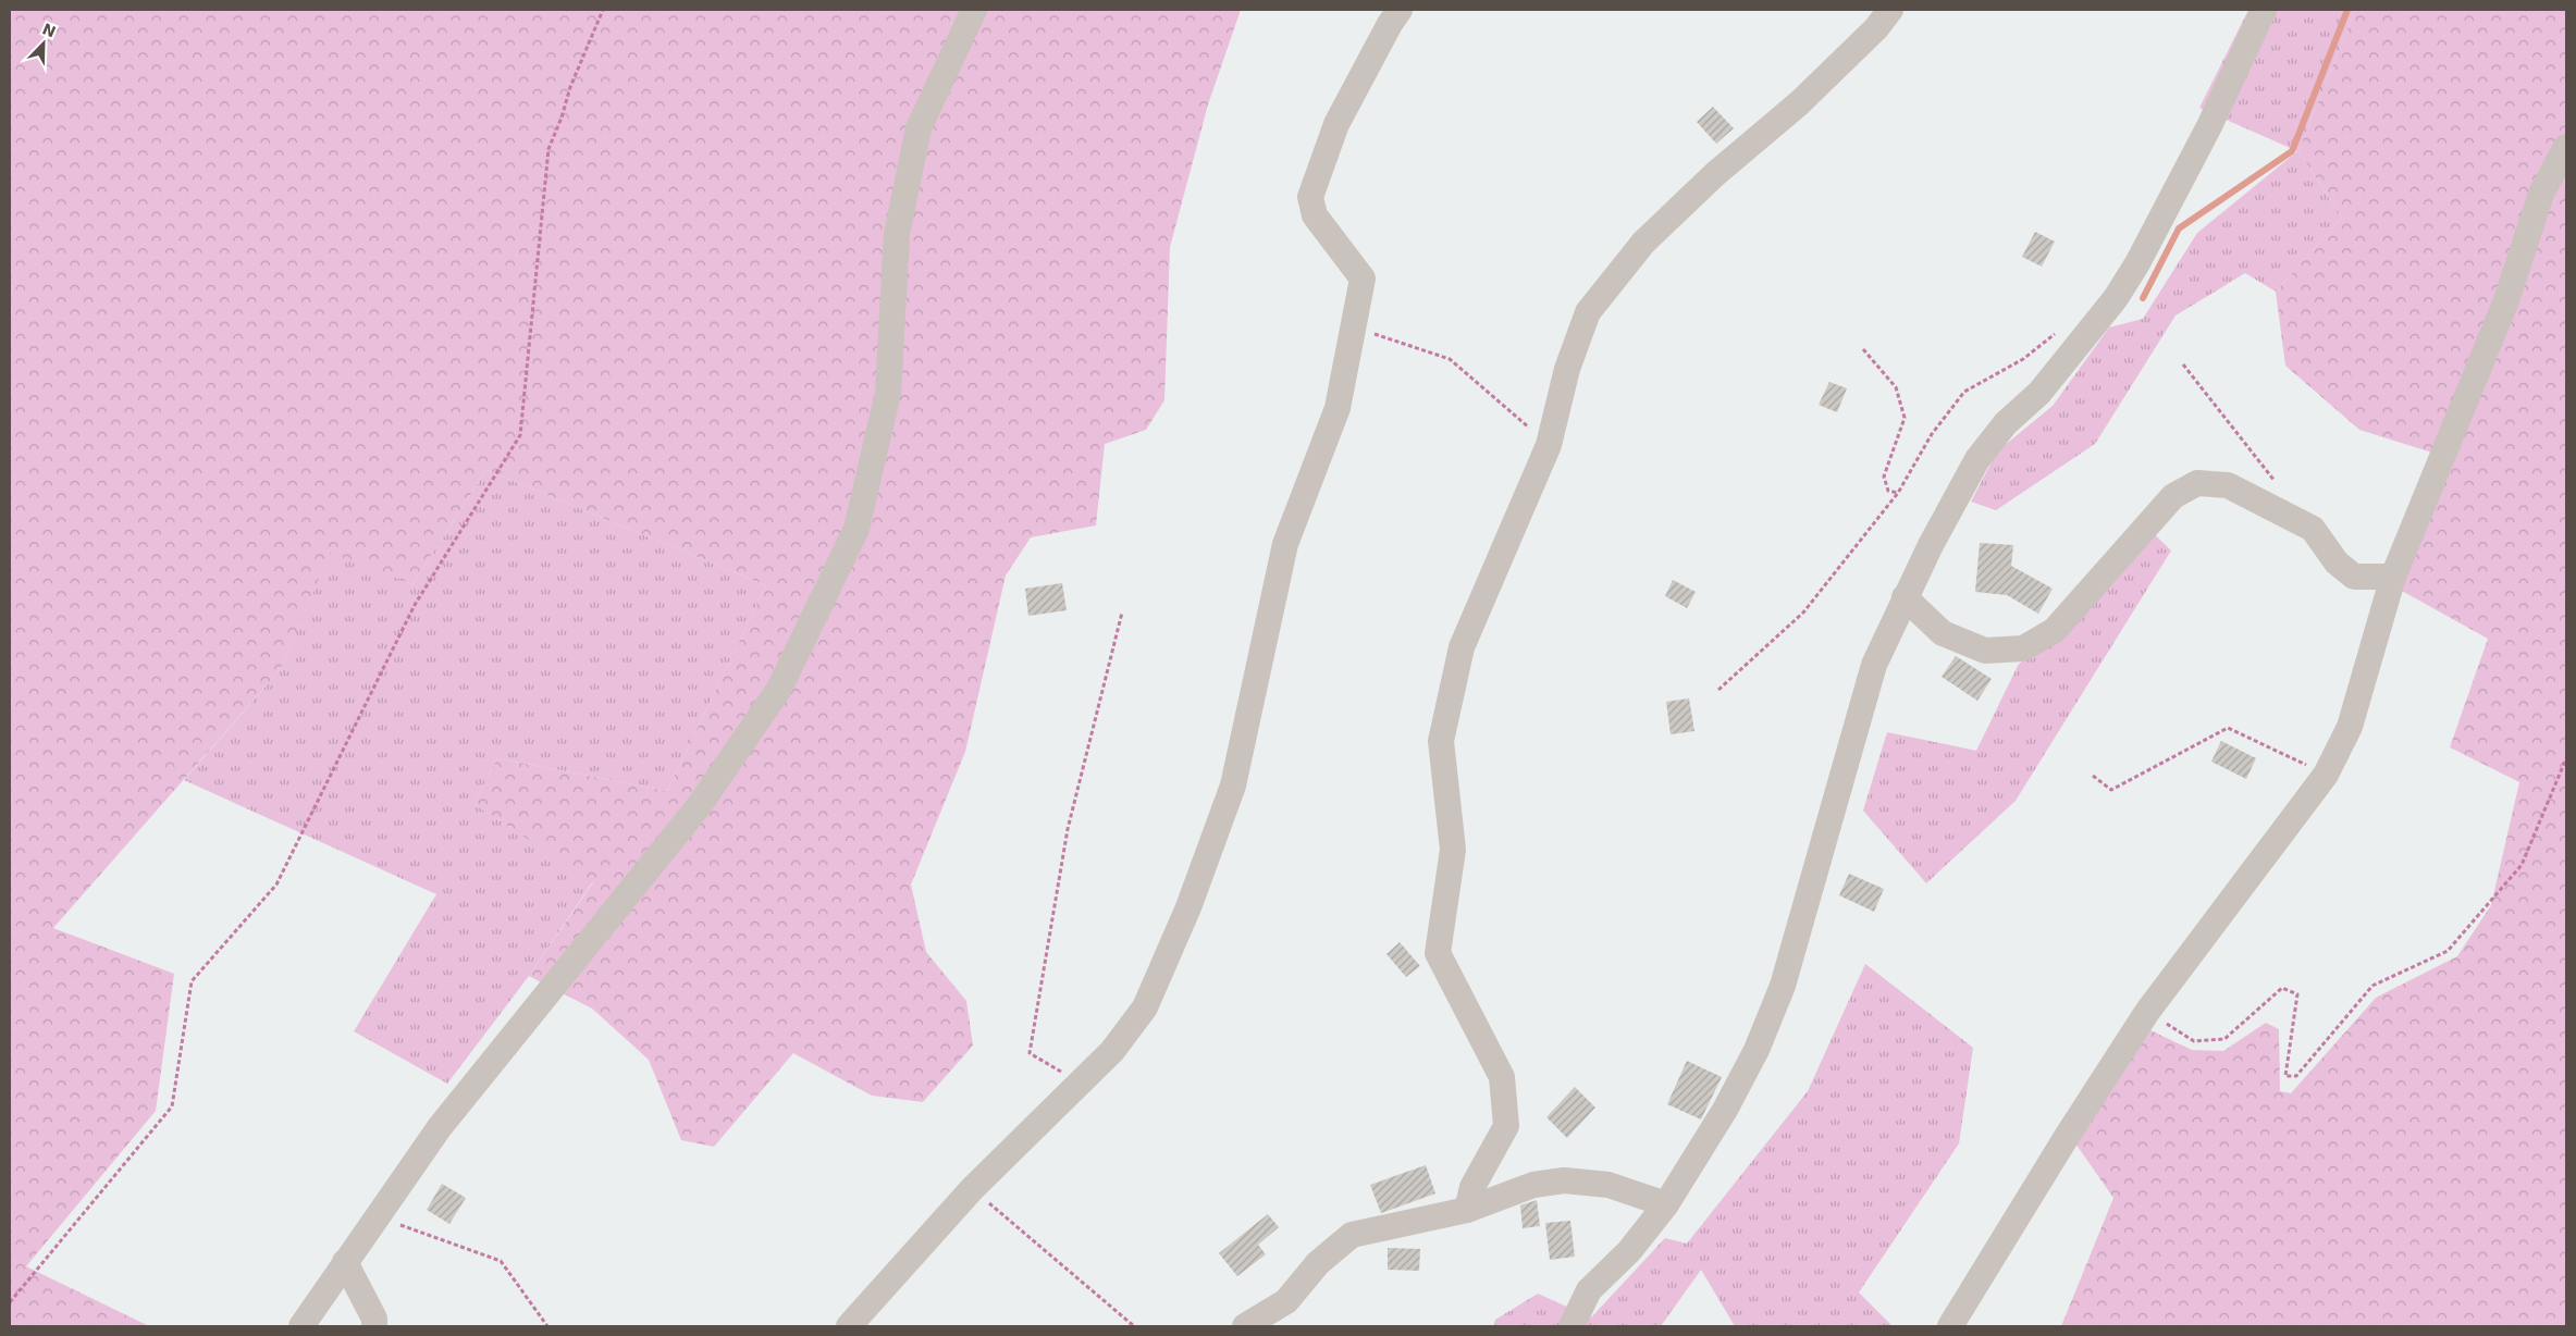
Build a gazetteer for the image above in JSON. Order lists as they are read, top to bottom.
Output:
{
  "north": "top right"
}
